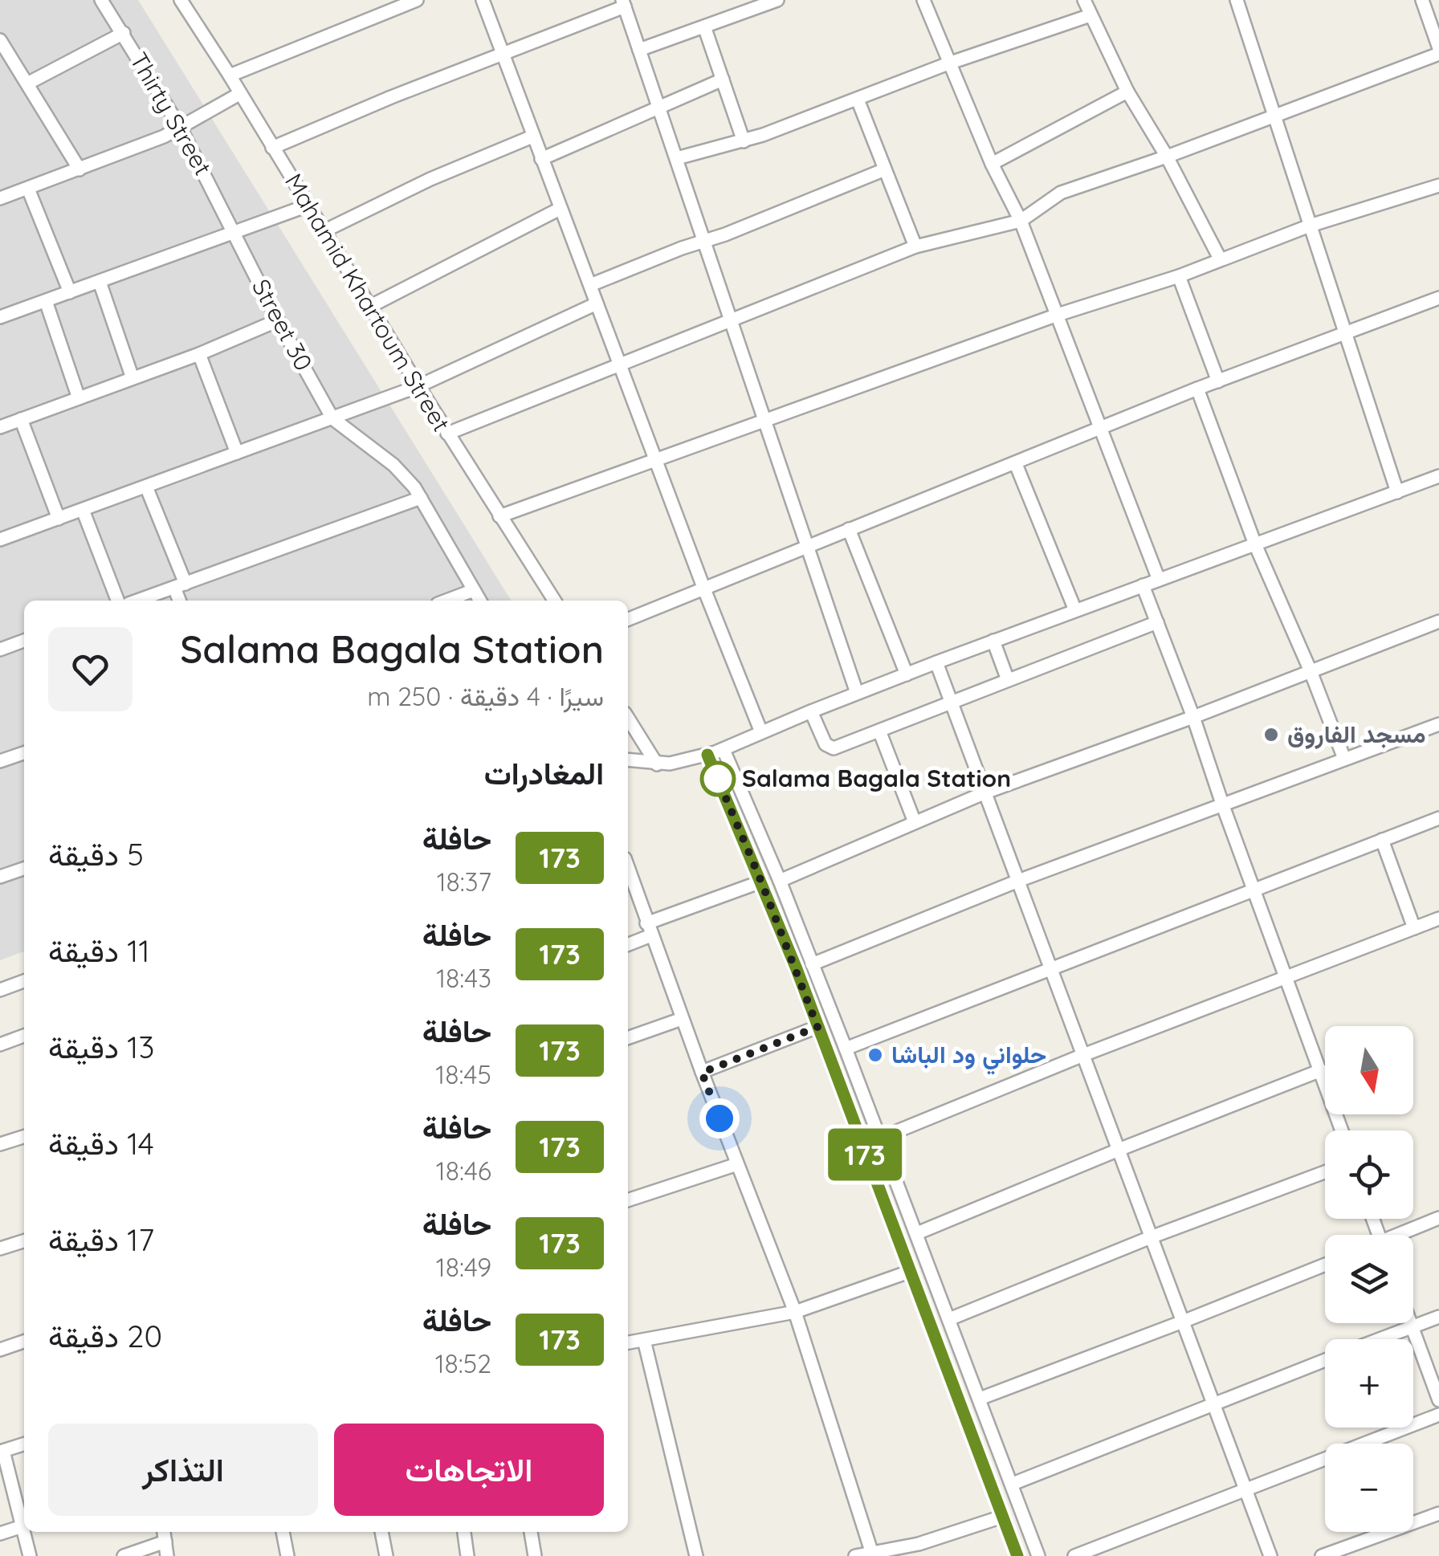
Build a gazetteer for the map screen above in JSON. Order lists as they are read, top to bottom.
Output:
{
  "streets": {
    "street": ["Thirty Street", "Mahamid Khartoum Street", "Street 30"]
  },
  "crossings": [
    ["Thirty Street", "Street 30"]
  ],
  "places": ["مسجد الفاروق", "Salama Bagala Station", "حلواني ود الباشا"],
  "lines": ["bus line 173"],
  "north": "bottom",
  "page": {
    "on_map": "173",
    "heading": [
      ["Salama Bagala Station", "سيرًا · 4 دقيقة · 250 m"],
      "المغادرات"
    ],
    "list": [
      {
        "mark": "173",
        "name": "حافلة",
        "note": "18:37",
        "value": "5 دقيقة"
      },
      {
        "mark": "173",
        "name": "حافلة",
        "note": "18:43",
        "value": "11 دقيقة"
      },
      {
        "mark": "173",
        "name": "حافلة",
        "note": "18:45",
        "value": "13 دقيقة"
      },
      {
        "mark": "173",
        "name": "حافلة",
        "note": "18:46",
        "value": "14 دقيقة"
      },
      {
        "mark": "173",
        "name": "حافلة",
        "note": "18:49",
        "value": "17 دقيقة"
      },
      {
        "mark": "173",
        "name": "حافلة",
        "note": "18:52",
        "value": "20 دقيقة"
      }
    ],
    "map_buttons": ["+", "−"],
    "buttons": ["الاتجاهات", "التذاكر"]
  }
}
